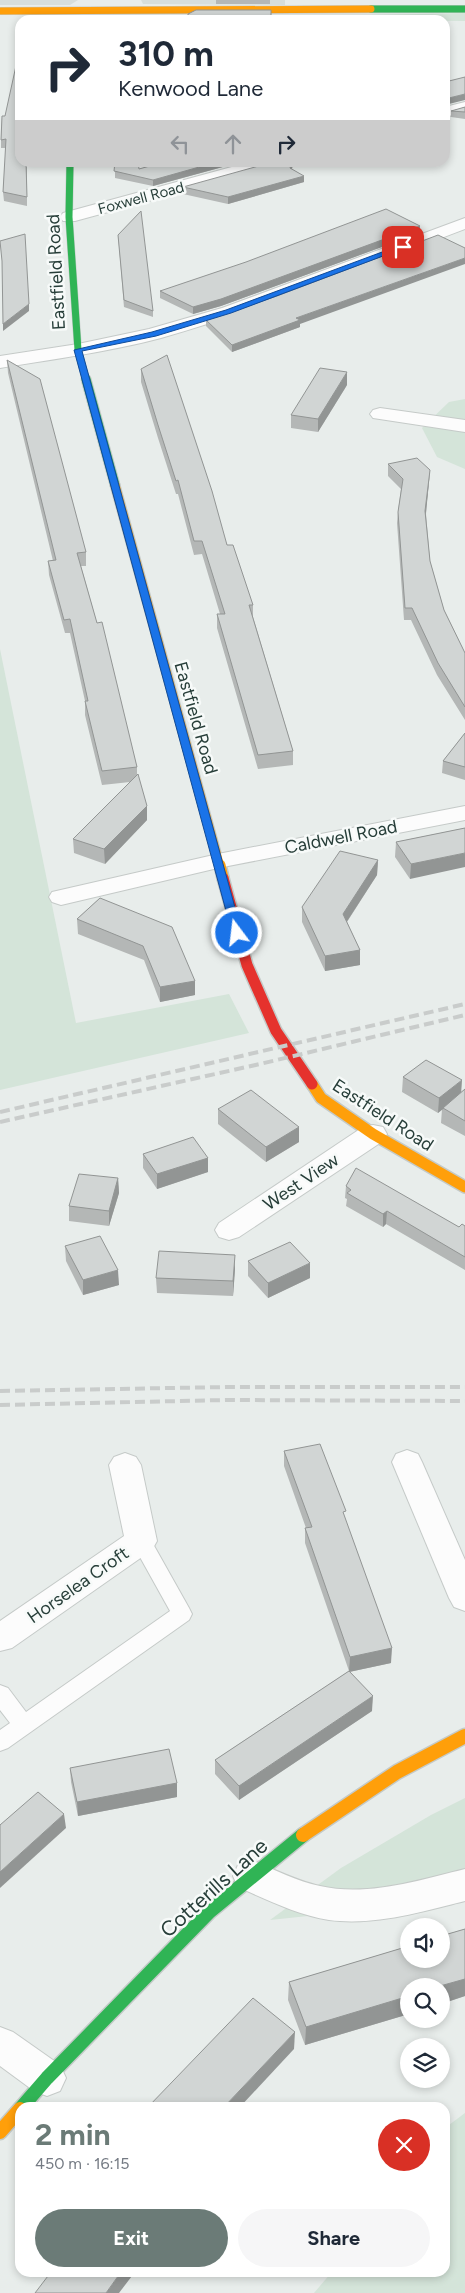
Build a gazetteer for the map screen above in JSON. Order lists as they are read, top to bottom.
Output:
{
  "streets": {
    "street": [
      "Foxwell Road",
      "Eastfield Road",
      "Caldwell Road",
      "West View",
      "Horselea Croft",
      "Cotterills Lane"
    ]
  },
  "crossings": [
    ["Foxwell Road", "Eastfield Road"],
    ["Eastfield Road", "Caldwell Road"],
    ["Eastfield Road", "West View"]
  ],
  "page": {
    "turn": ["310 m", "Kenwood Lane"],
    "heading": ["2 min", "450 m · 16:15"],
    "buttons": ["Exit", "Share"]
  }
}
